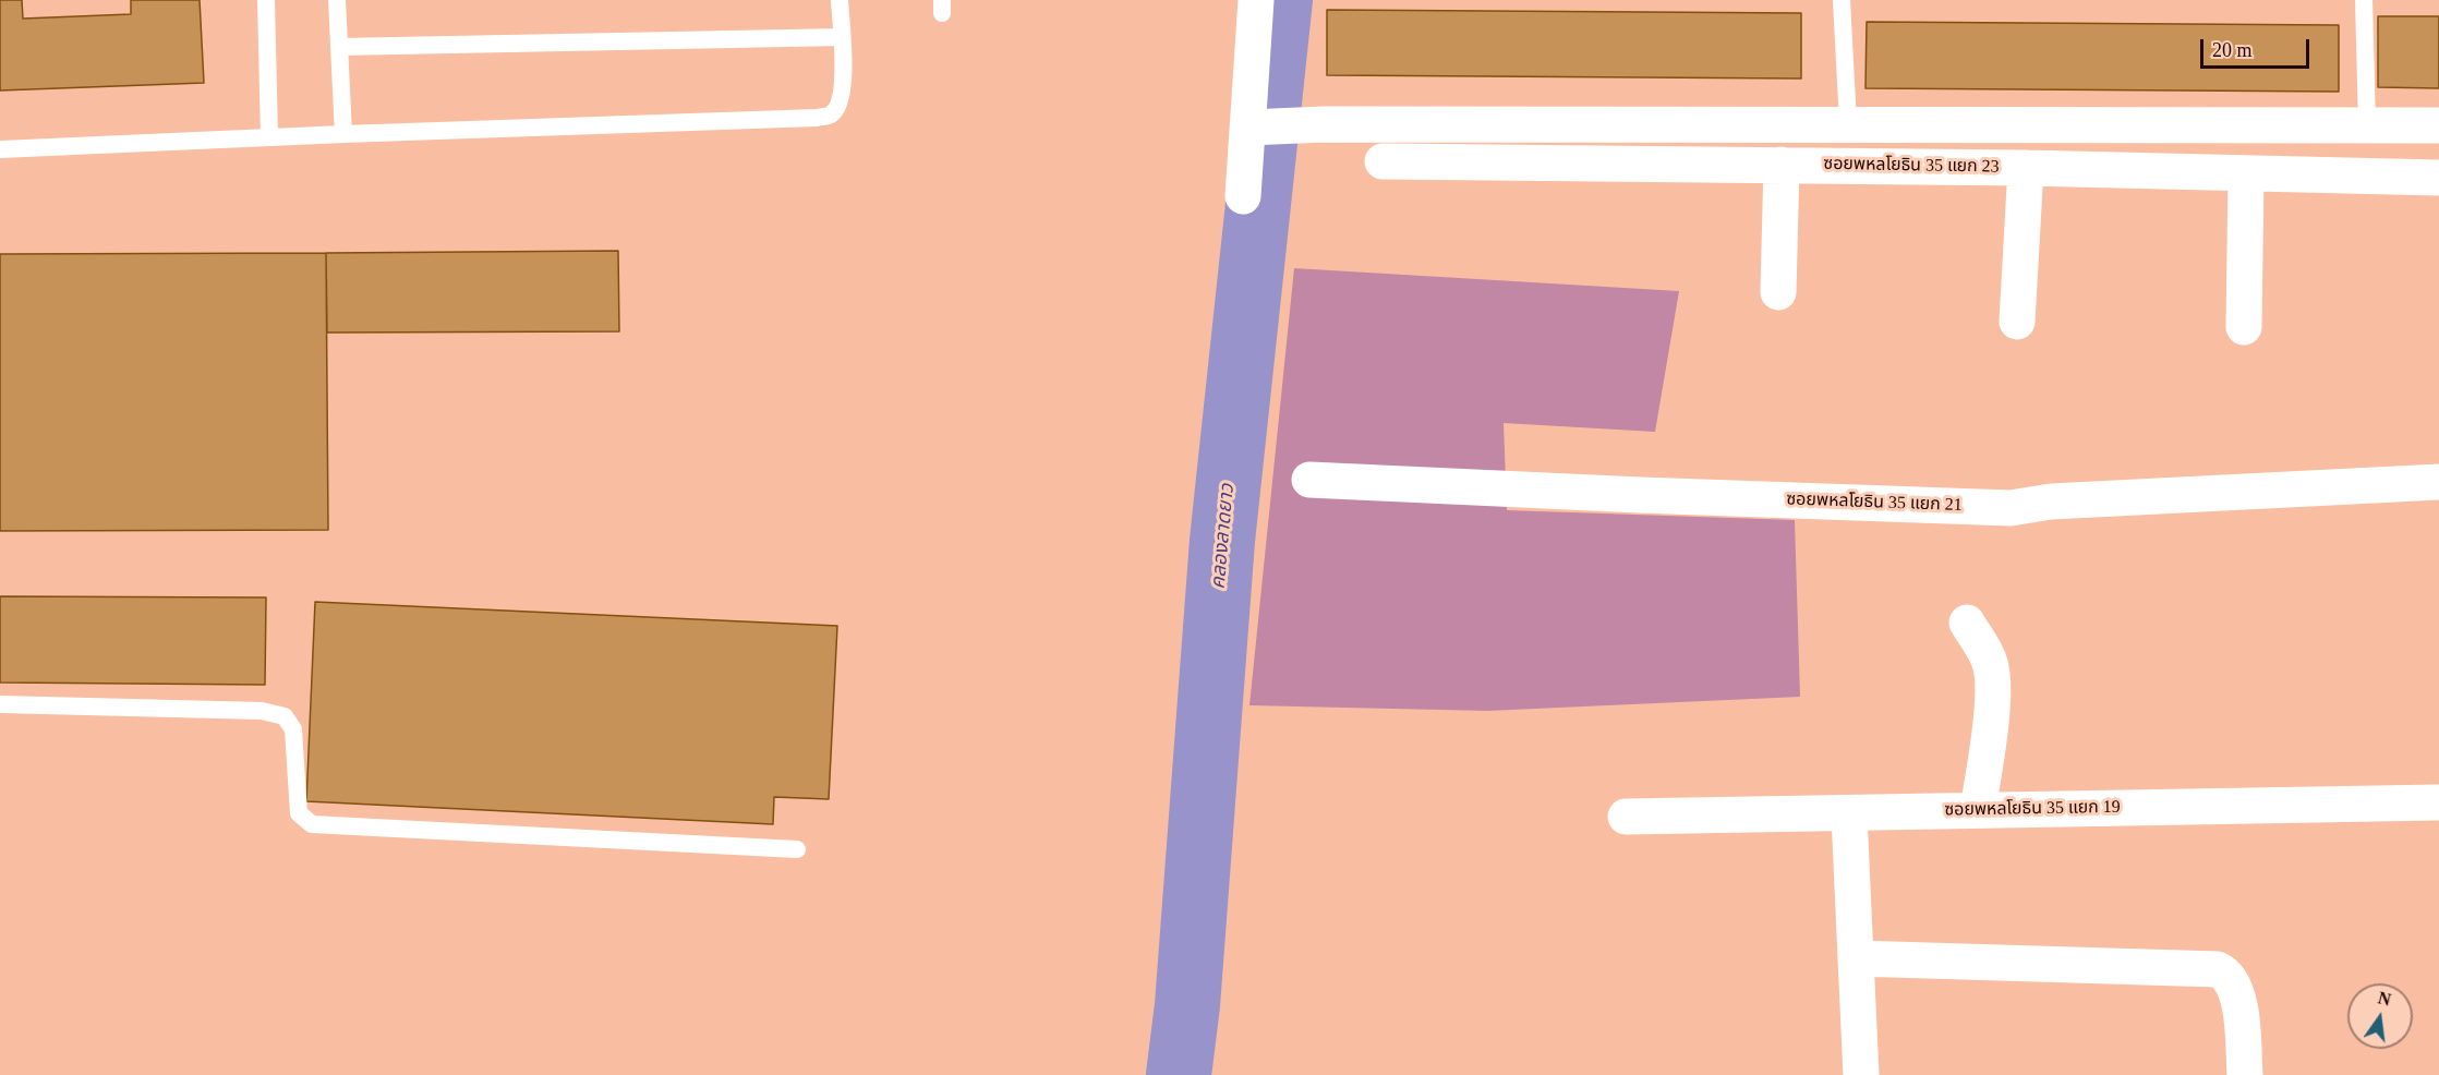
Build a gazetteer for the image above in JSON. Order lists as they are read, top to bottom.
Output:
{
  "streets": {
    "street": ["ซอยพหลโยธิน 35 แยก 23", "ซอยพหลโยธิน 35 แยก 21", "ซอยพหลโยธิน 35 แยก 19"]
  },
  "water": ["คลองลาดยาว"],
  "scale_bar": "20 m",
  "north": "top"
}
